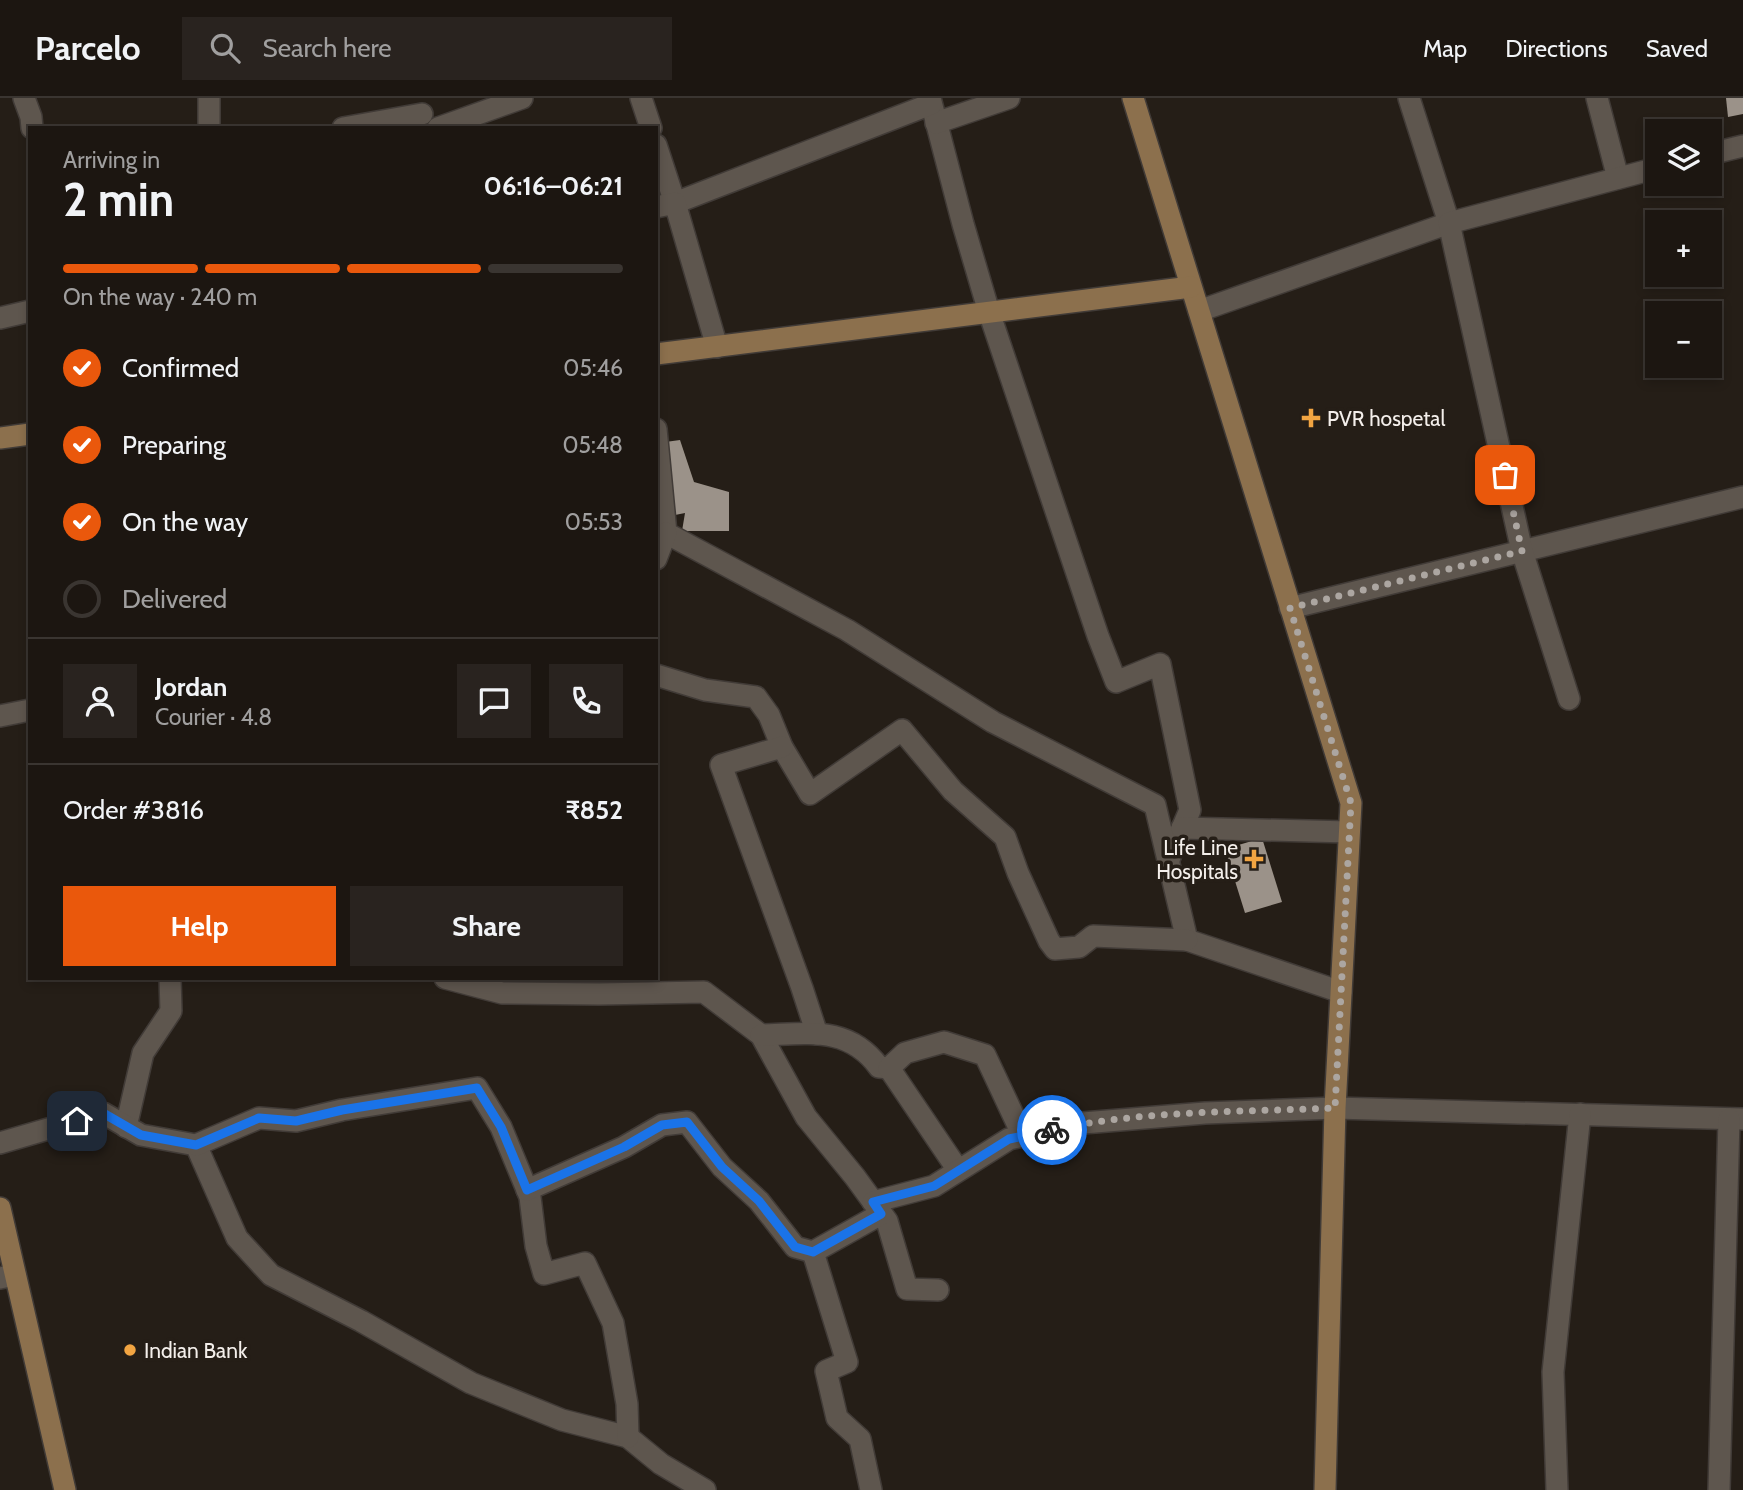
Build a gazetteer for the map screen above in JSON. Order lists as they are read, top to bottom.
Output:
{
  "places": {
    "health": ["PVR hospetal", "Life Line Hospitals"],
    "other": ["Indian Bank"]
  },
  "page": {
    "header": "Parcelo",
    "search": "Search here",
    "nav": ["Map", "Directions", "Saved"],
    "map_buttons": ["+", "−"],
    "heading": ["2 min", "Arriving in", "06:16–06:21"],
    "panel": [
      "Jordan",
      "Courier · 4.8",
      "Order #3816",
      "₹852"
    ],
    "bar": "On the way · 240 m",
    "list": [
      ["Confirmed", "05:46"],
      ["Preparing", "05:48"],
      ["On the way", "05:53"],
      "Delivered"
    ],
    "buttons": ["Help", "Share"]
  }
}
